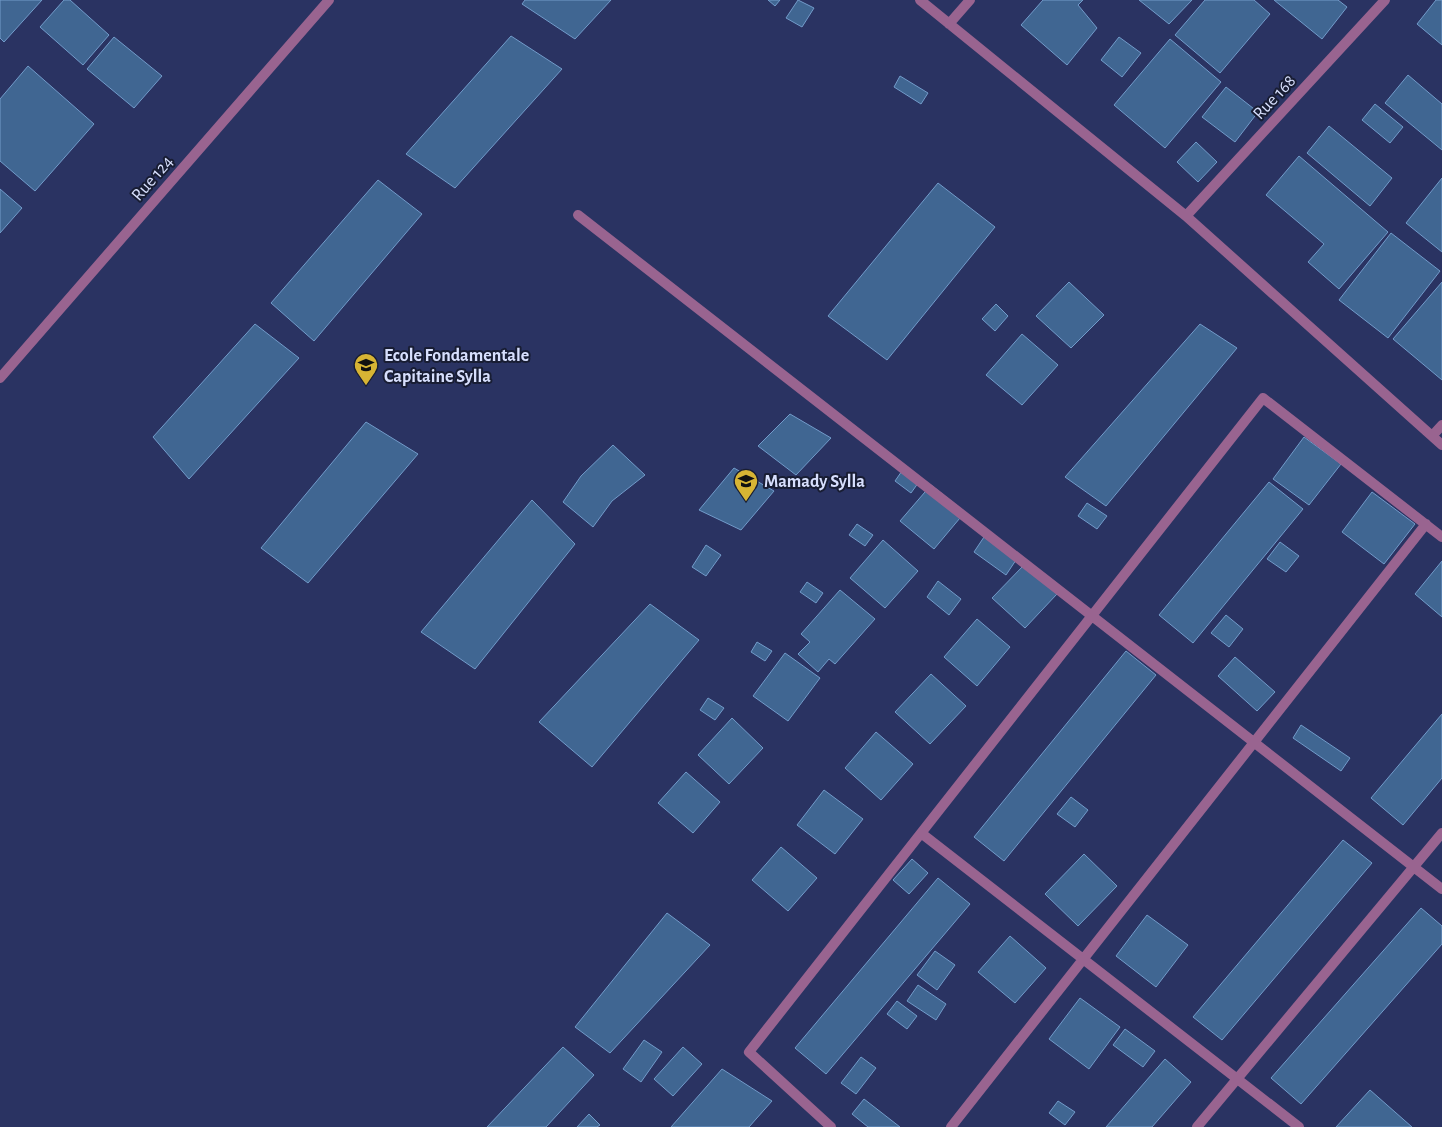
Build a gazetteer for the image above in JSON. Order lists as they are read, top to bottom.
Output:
{
  "streets": {
    "street": ["Rue 168", "Rue 124"]
  },
  "places": {
    "school or university": ["Ecole Fondamentale Capitaine Sylla", "Mamady Sylla"]
  }
}
